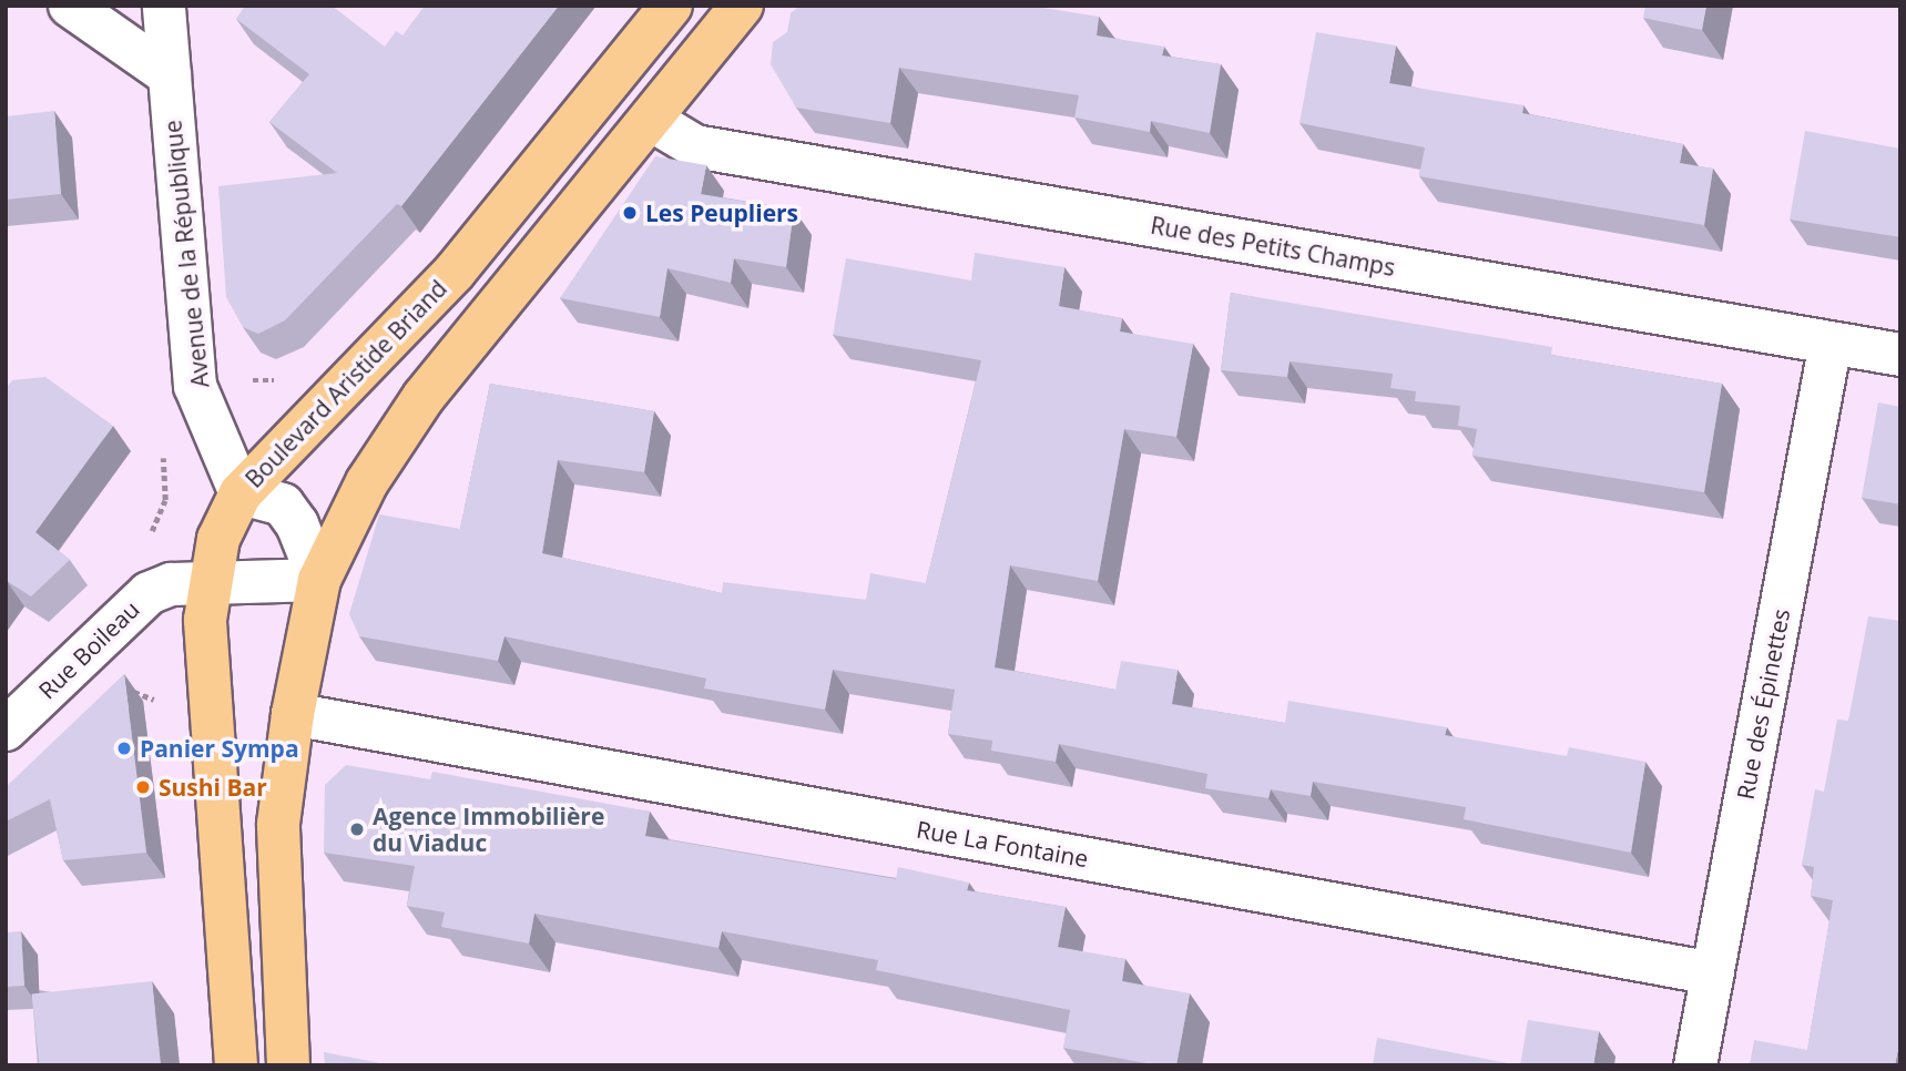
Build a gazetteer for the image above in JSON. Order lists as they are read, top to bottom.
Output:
{
  "streets": {
    "main road": ["Boulevard Aristide Briand"],
    "street": [
      "Rue des Petits Champs",
      "Avenue de la République",
      "Rue Boileau",
      "Rue des Épinettes",
      "Rue La Fontaine"
    ]
  },
  "crossings": [
    ["Rue des Petits Champs", "Rue des Épinettes"],
    ["Avenue de la République", "Boulevard Aristide Briand"],
    ["Boulevard Aristide Briand", "Rue Boileau"],
    ["Rue des Épinettes", "Rue La Fontaine"]
  ],
  "places": [
    "Les Peupliers",
    "Panier Sympa",
    "Sushi Bar",
    "Agence Immobilière du Viaduc"
  ]
}
